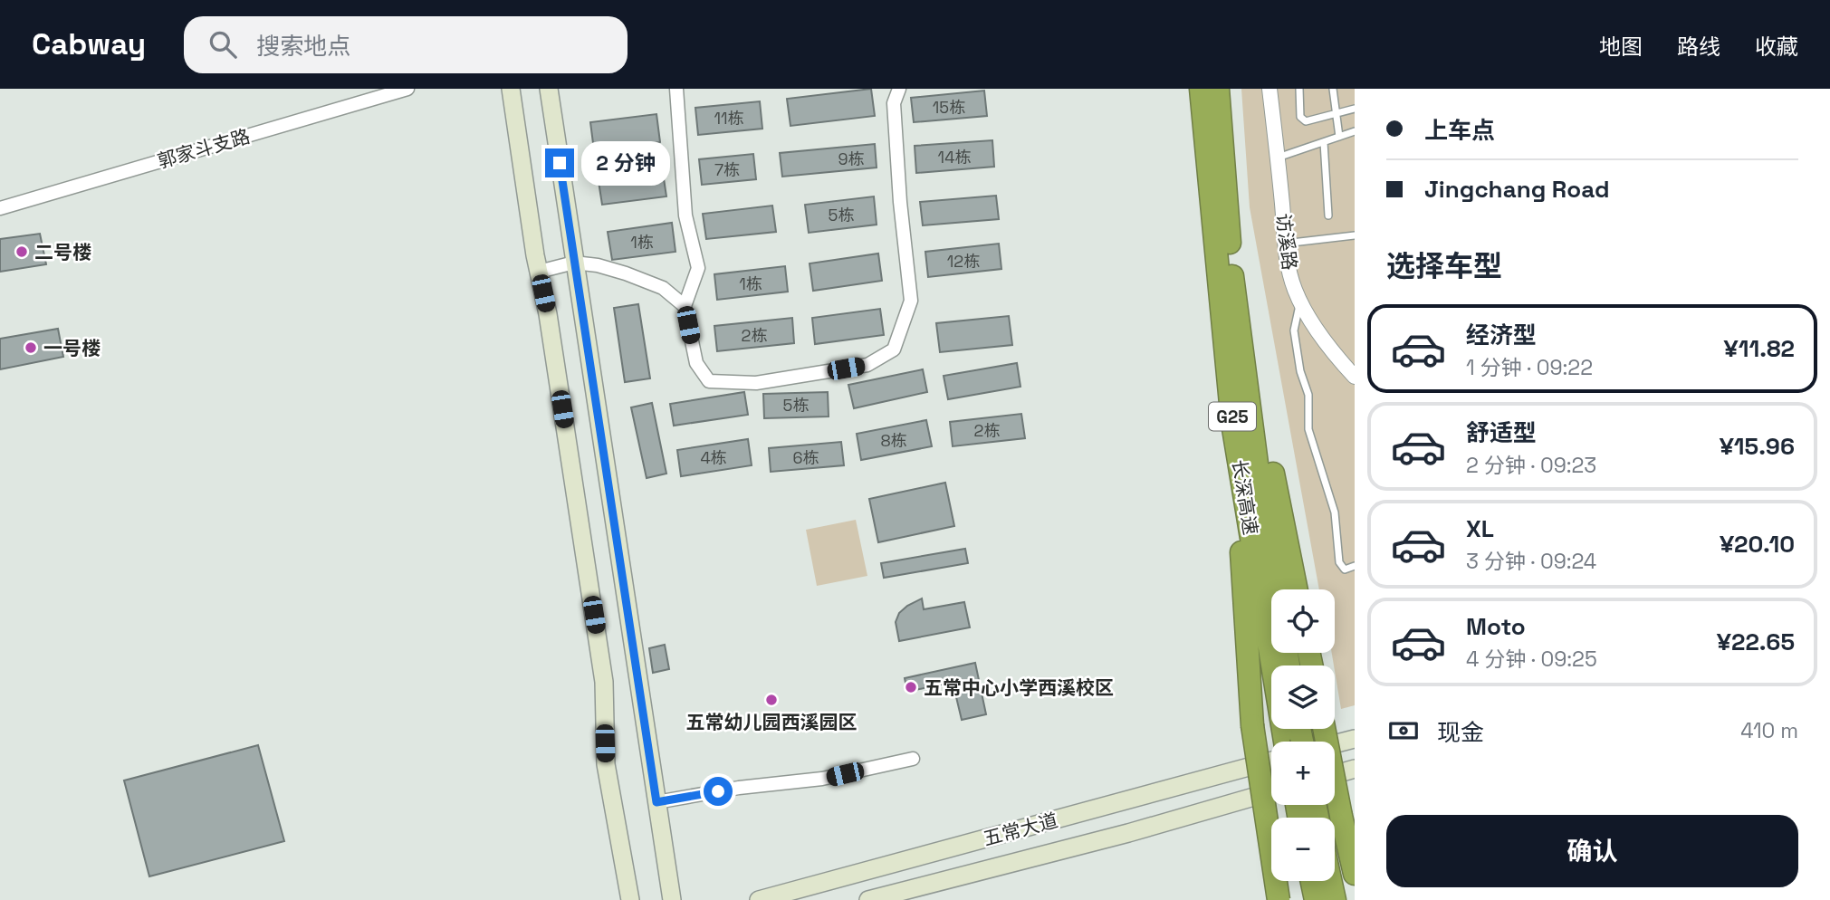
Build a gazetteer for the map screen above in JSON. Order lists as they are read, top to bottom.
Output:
{
  "streets": {
    "highway": ["G25", "长深高速"],
    "main road": ["五常大道"],
    "street": ["郭家斗支路", "访溪路"]
  },
  "places": [
    "二号楼",
    "一号楼",
    "五常中心小学西溪校区",
    "五常幼儿园西溪园区"
  ],
  "house_numbers": [
    "15栋",
    "11栋",
    "14栋",
    "9栋",
    "7栋",
    "5栋",
    "1栋",
    "12栋",
    "1栋",
    "2栋",
    "5栋",
    "2栋",
    "8栋",
    "4栋",
    "6栋"
  ],
  "page": {
    "header": "Cabway",
    "search": "搜索地点",
    "nav": ["地图", "路线", "收藏"],
    "banner": ["上车点", "Jingchang Road"],
    "bubble": "2 分钟",
    "heading": "选择车型",
    "list": [
      {
        "name": "经济型",
        "note": "1 分钟 · 09:22",
        "value": "¥11.82"
      },
      {
        "name": "舒适型",
        "note": "2 分钟 · 09:23",
        "value": "¥15.96"
      },
      {
        "name": "XL",
        "note": "3 分钟 · 09:24",
        "value": "¥20.10"
      },
      {
        "name": "Moto",
        "note": "4 分钟 · 09:25",
        "value": "¥22.65"
      }
    ],
    "map_buttons": ["+", "−"],
    "pay": ["现金", "410 m"],
    "buttons": "确认"
  }
}
